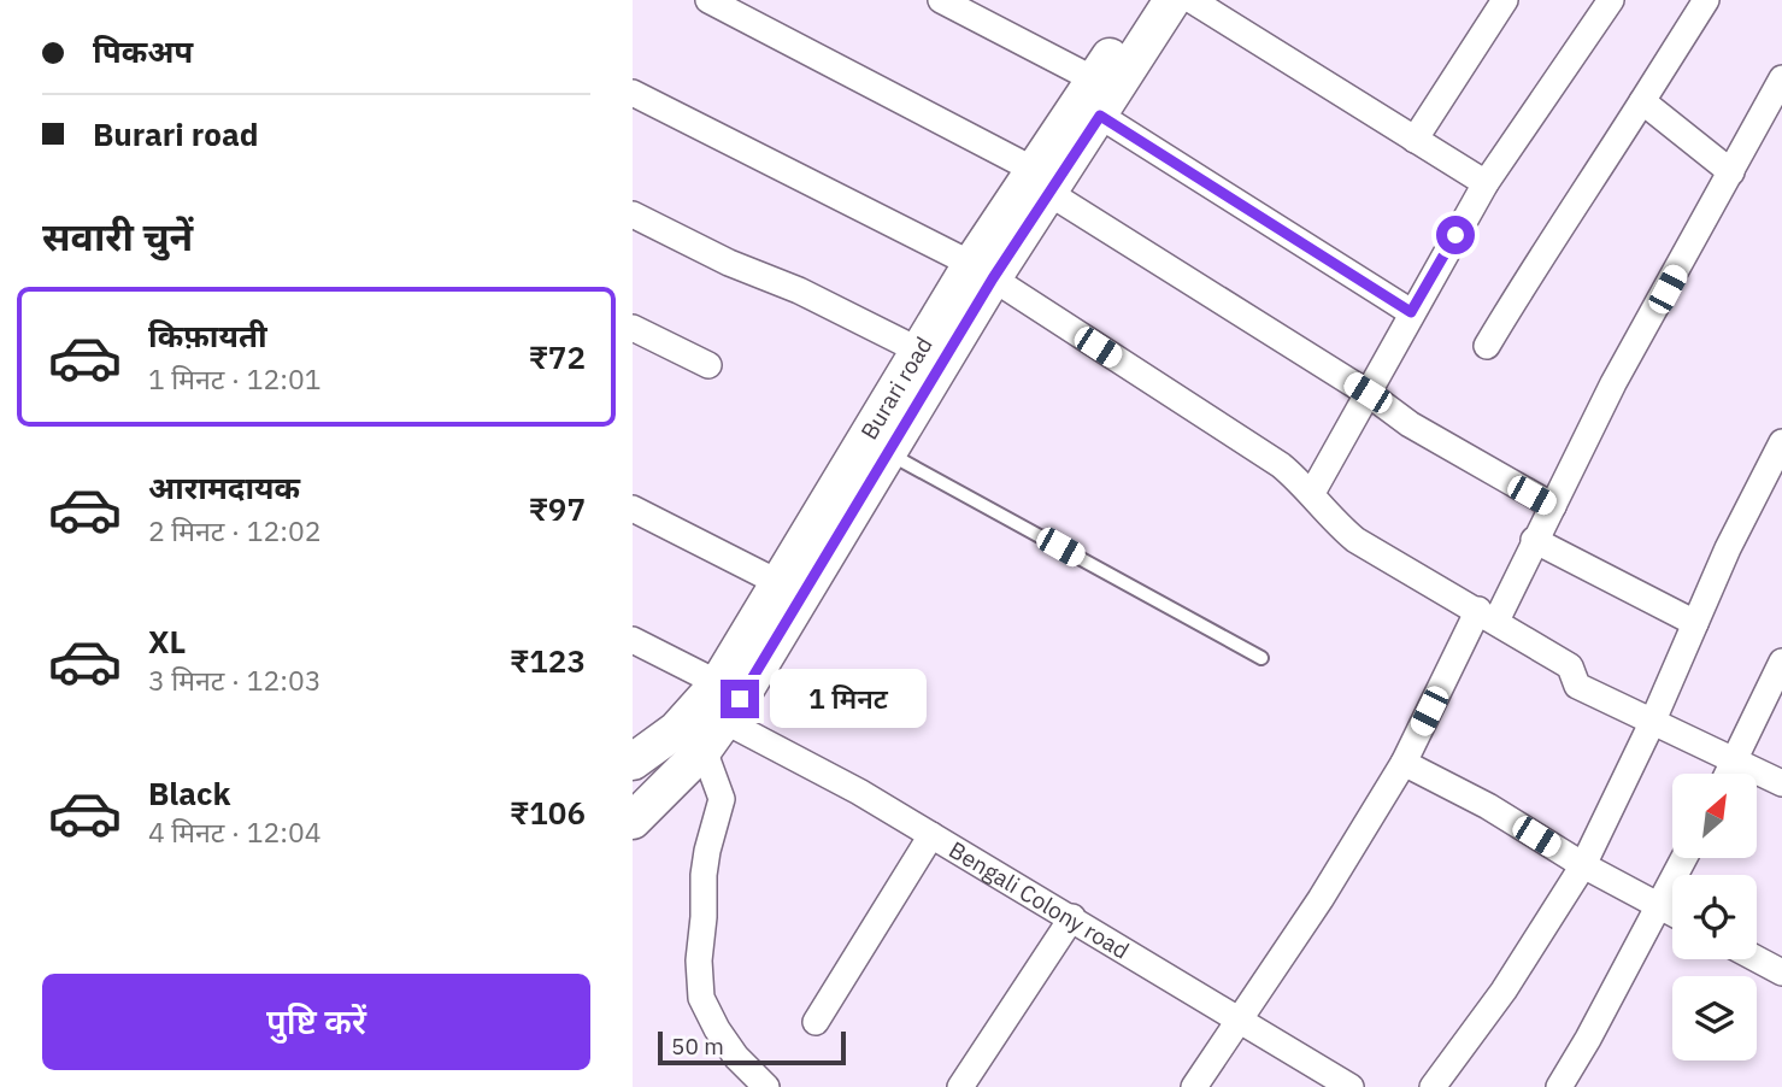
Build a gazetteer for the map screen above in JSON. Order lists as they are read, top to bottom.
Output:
{
  "streets": {
    "main road": ["Burari road"],
    "street": ["Bengali Colony road"]
  },
  "crossings": [
    ["Burari road", "Bengali Colony road"]
  ],
  "scale_bar": "50 m",
  "north": "top right",
  "page": {
    "banner": ["पिकअप", "Burari road"],
    "heading": "सवारी चुनें",
    "list": [
      {
        "name": "किफ़ायती",
        "note": "1 मिनट · 12:01",
        "value": "₹72"
      },
      {
        "name": "आरामदायक",
        "note": "2 मिनट · 12:02",
        "value": "₹97"
      },
      {
        "name": "XL",
        "note": "3 मिनट · 12:03",
        "value": "₹123"
      },
      {
        "name": "Black",
        "note": "4 मिनट · 12:04",
        "value": "₹106"
      }
    ],
    "bubble": "1 मिनट",
    "buttons": "पुष्टि करें",
    "scale": "50 m"
  }
}
